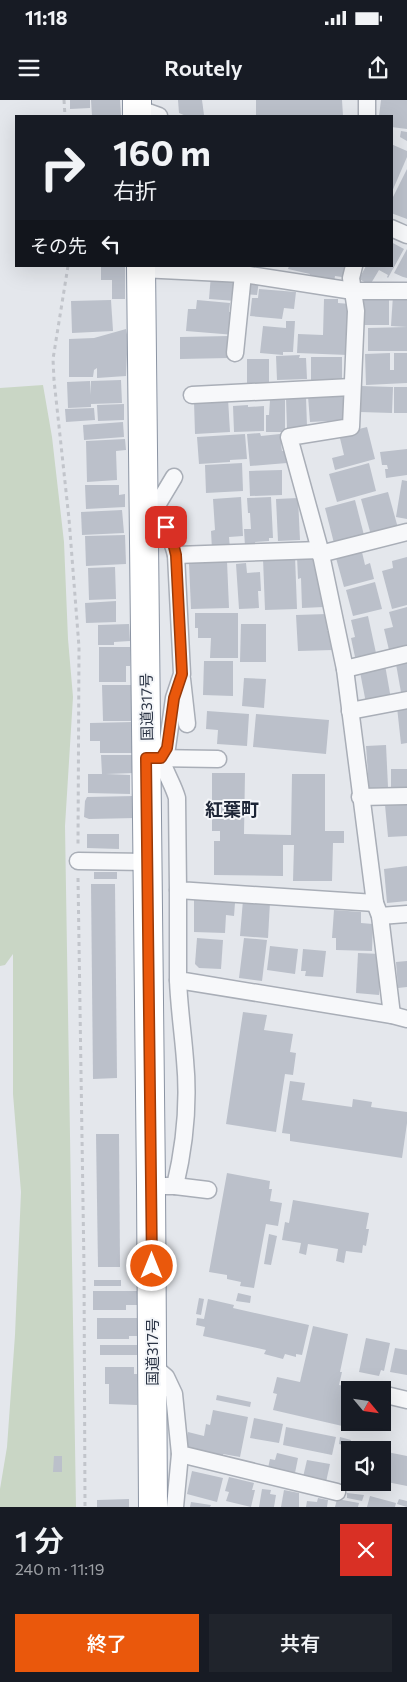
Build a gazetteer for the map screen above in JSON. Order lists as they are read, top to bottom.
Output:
{
  "streets": {
    "highway": ["国道317号"]
  },
  "districts": ["紅葉町"],
  "north": "bottom right",
  "page": {
    "status": "11:18",
    "header": "Routely",
    "turn": ["160 m", "右折"],
    "then": "その先",
    "heading": ["1 分", "240 m · 11:19"],
    "buttons": ["終了", "共有"]
  }
}
